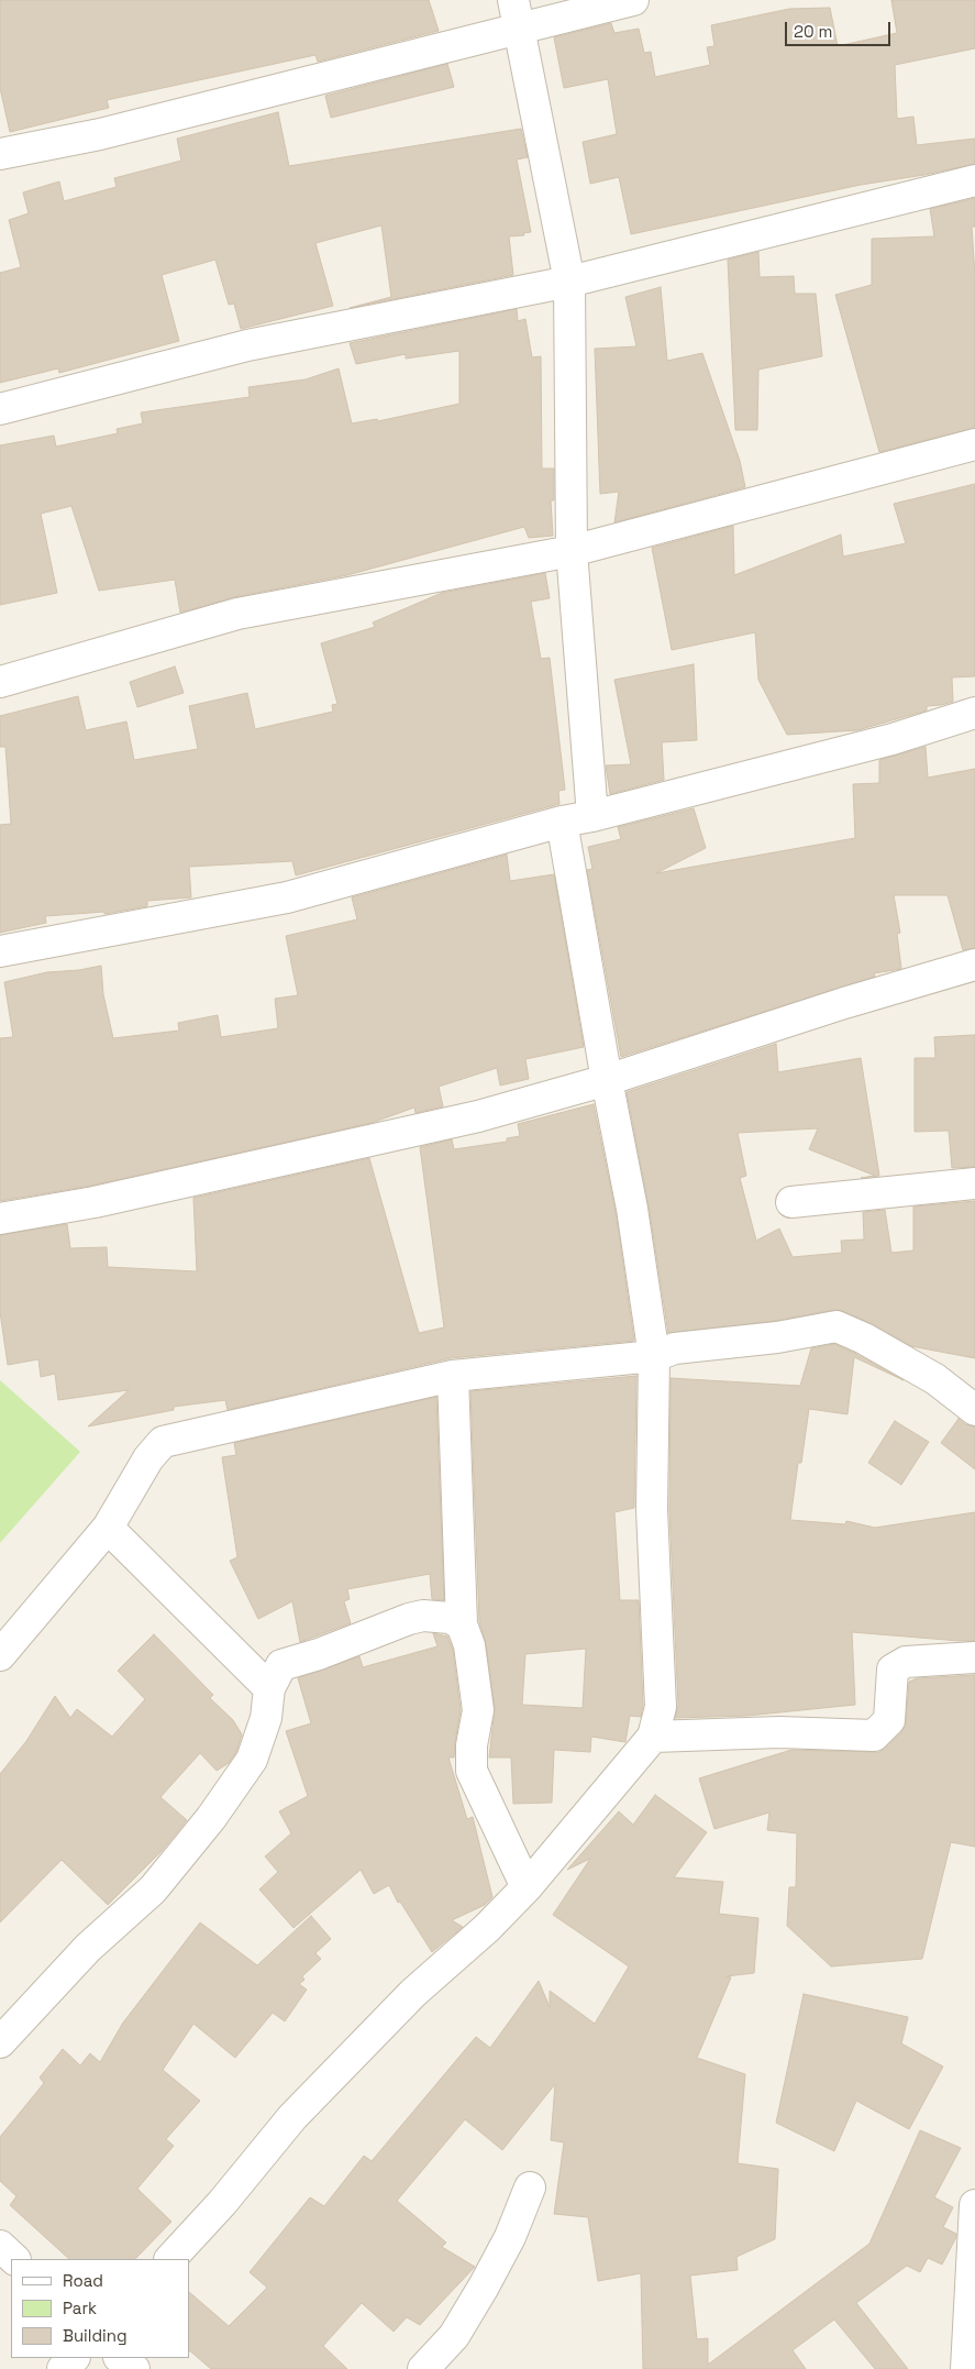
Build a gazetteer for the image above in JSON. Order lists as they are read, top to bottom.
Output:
{
  "legend": ["Road", "Park", "Building"],
  "scale_bar": "20 m"
}
